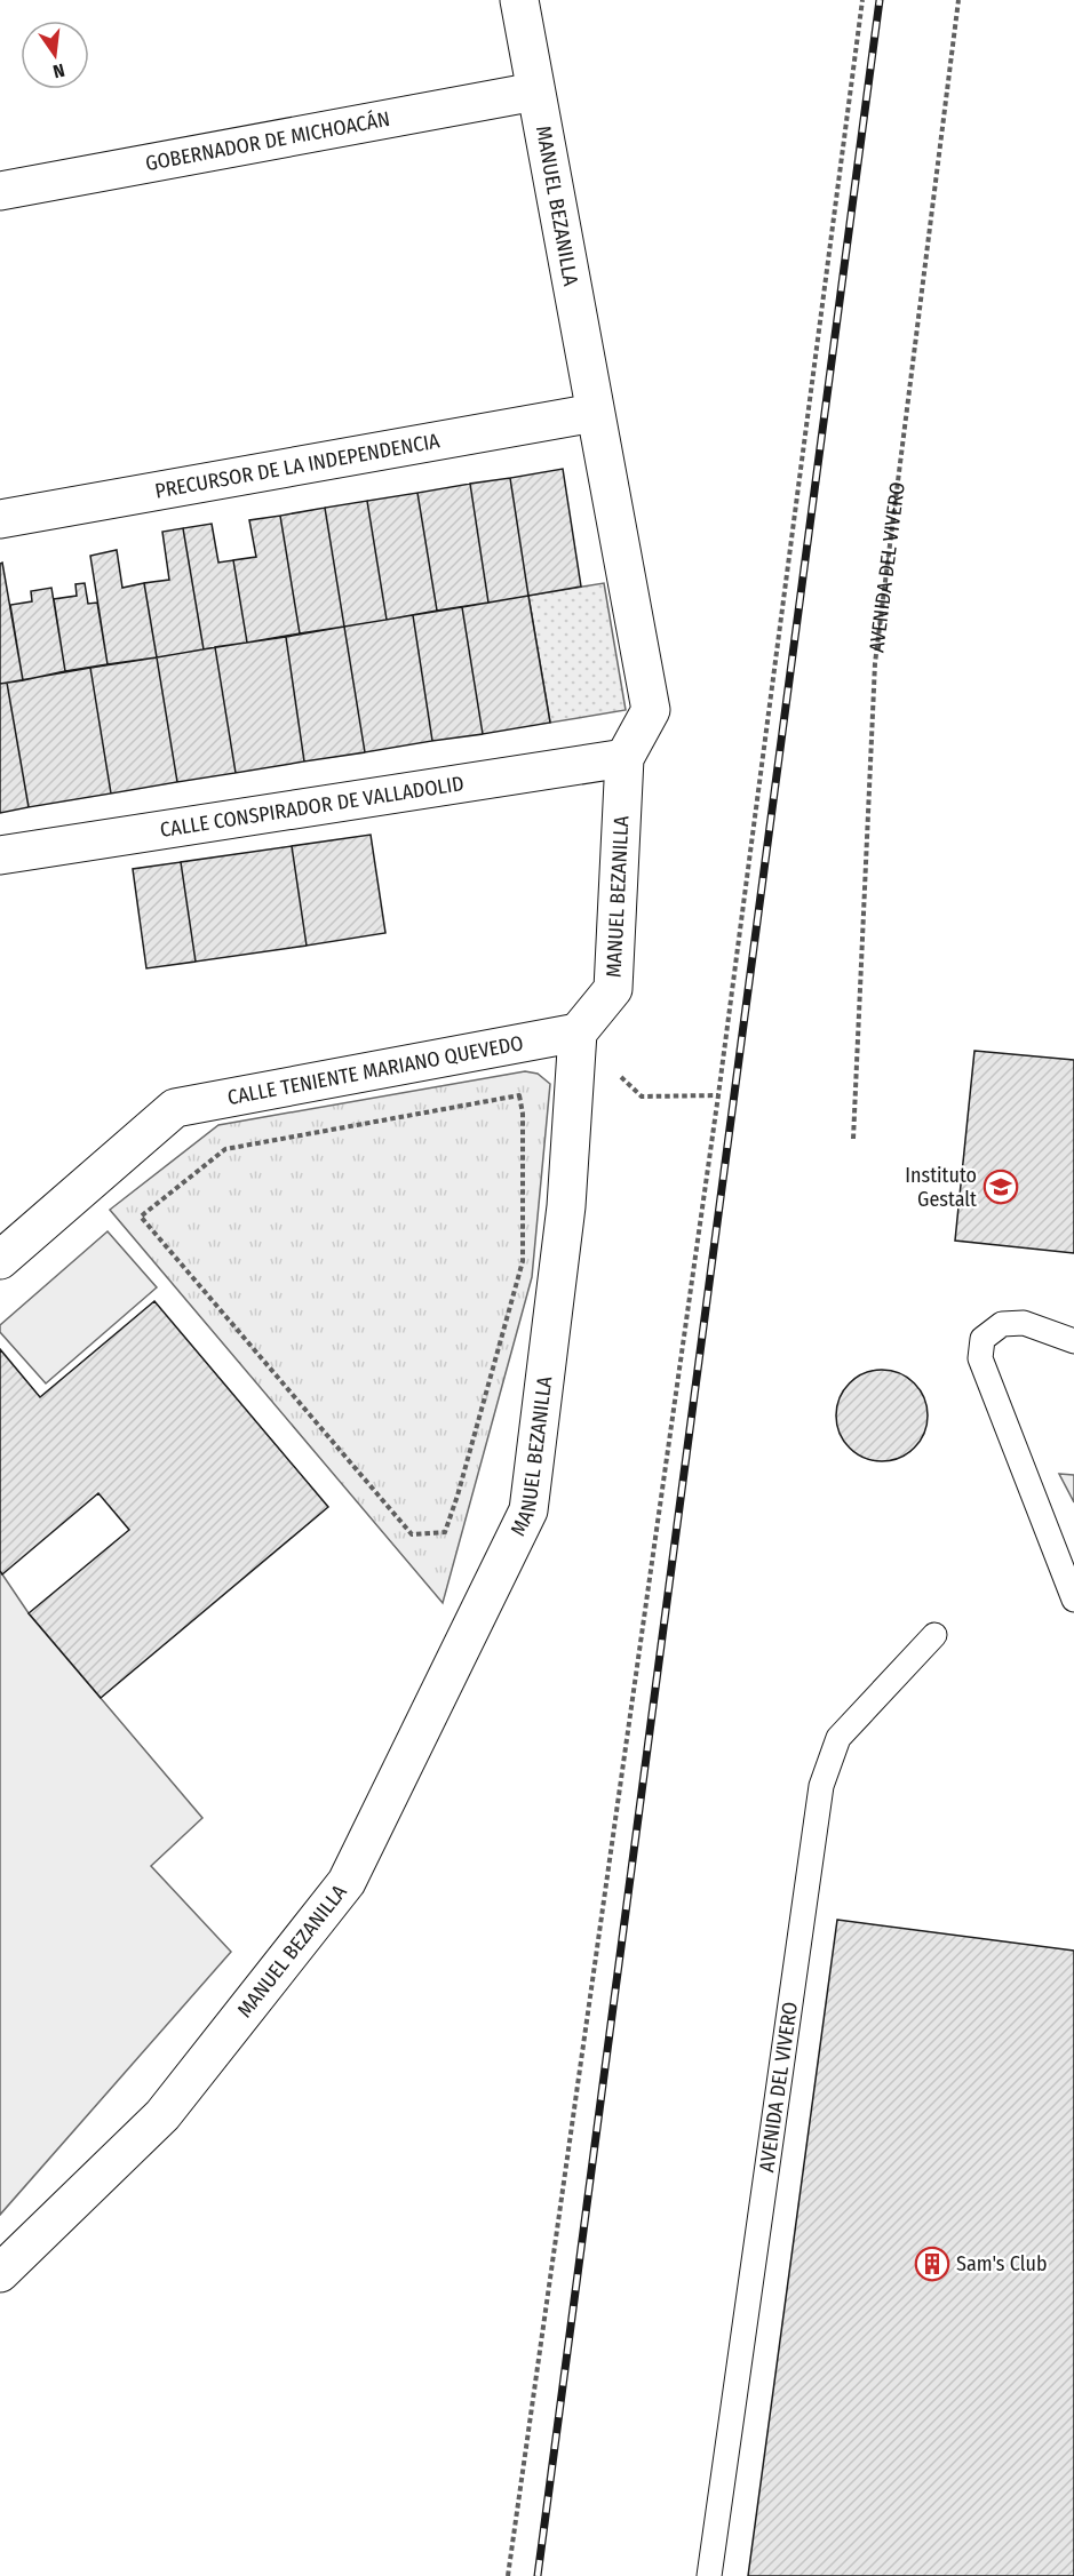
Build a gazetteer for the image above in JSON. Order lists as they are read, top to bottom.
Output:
{
  "streets": {
    "street": [
      "GOBERNADOR DE MICHOACÁN",
      "MANUEL BEZANILLA",
      "PRECURSOR DE LA INDEPENDENCIA",
      "CALLE CONSPIRADOR DE VALLADOLID",
      "CALLE TENIENTE MARIANO QUEVEDO"
    ],
    "lane": ["AVENIDA DEL VIVERO"]
  },
  "crossings": [
    ["GOBERNADOR DE MICHOACÁN", "MANUEL BEZANILLA"],
    ["MANUEL BEZANILLA", "PRECURSOR DE LA INDEPENDENCIA"],
    ["MANUEL BEZANILLA", "CALLE CONSPIRADOR DE VALLADOLID"],
    ["MANUEL BEZANILLA", "CALLE TENIENTE MARIANO QUEVEDO"]
  ],
  "places": {
    "school or university": ["Instituto Gestalt"],
    "building": ["Sam's Club"]
  },
  "north": "bottom"
}
